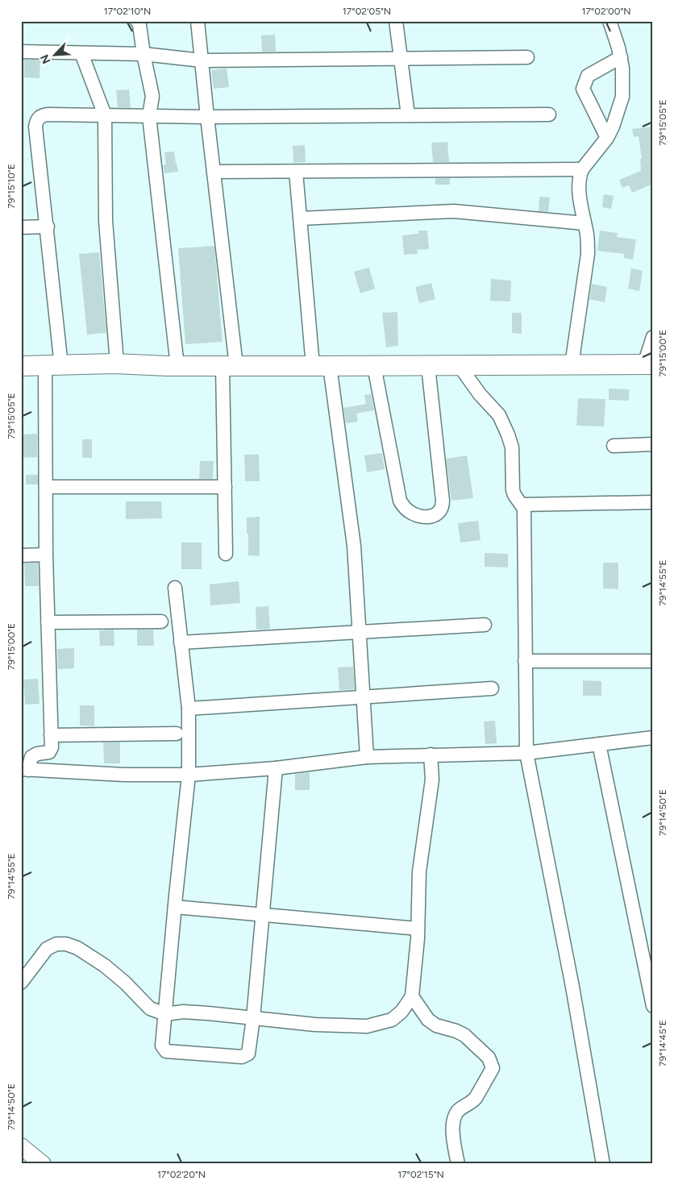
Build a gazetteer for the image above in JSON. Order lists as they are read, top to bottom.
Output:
{
  "north": "bottom left",
  "coordinates": [
    "17°02'10\"N",
    "17°02'05\"N",
    "17°02'00\"N",
    "79°15'05\"E",
    "79°15'10\"E",
    "79°15'00\"E",
    "79°14'55\"E",
    "79°14'50\"E",
    "79°14'45\"E",
    "17°02'20\"N",
    "17°02'15\"N"
  ]
}
